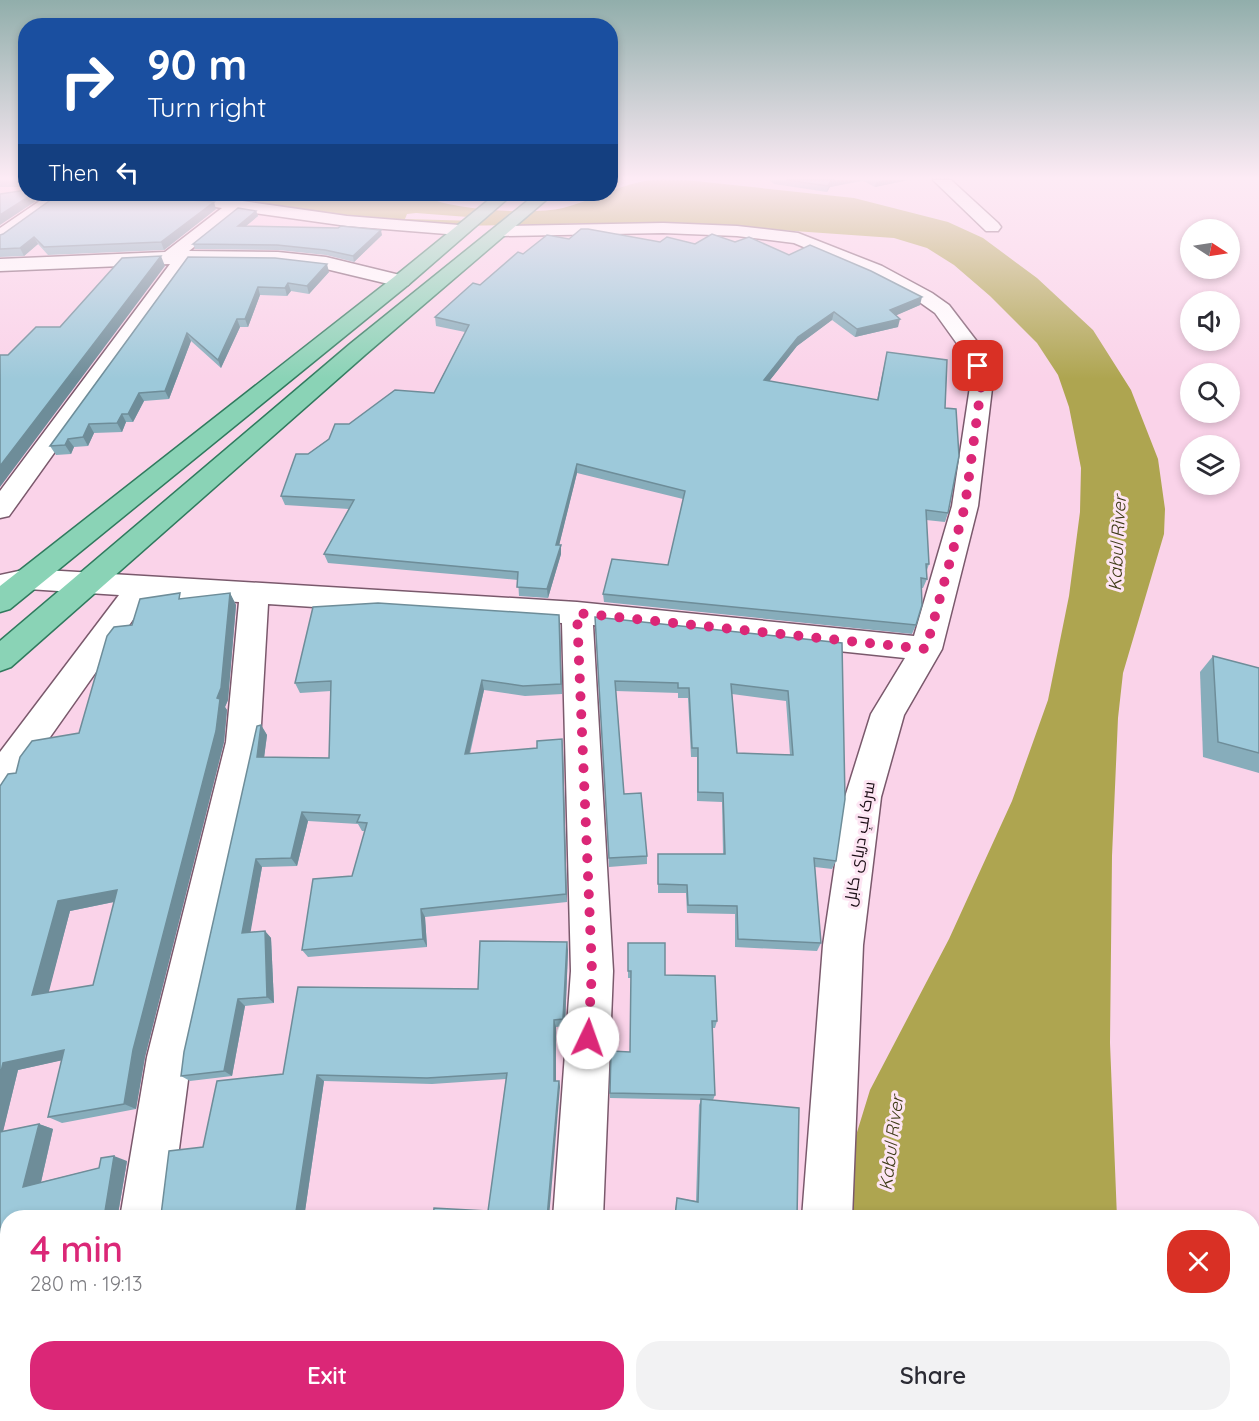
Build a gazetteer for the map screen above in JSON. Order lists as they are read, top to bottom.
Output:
{
  "streets": {
    "street": ["سرک لبِ دریای کابل"]
  },
  "water": ["Kabul River"],
  "north": "right",
  "page": {
    "turn": ["90 m", "Turn right"],
    "then": "Then",
    "heading": ["4 min", "280 m · 19:13"],
    "buttons": ["Exit", "Share"]
  }
}
